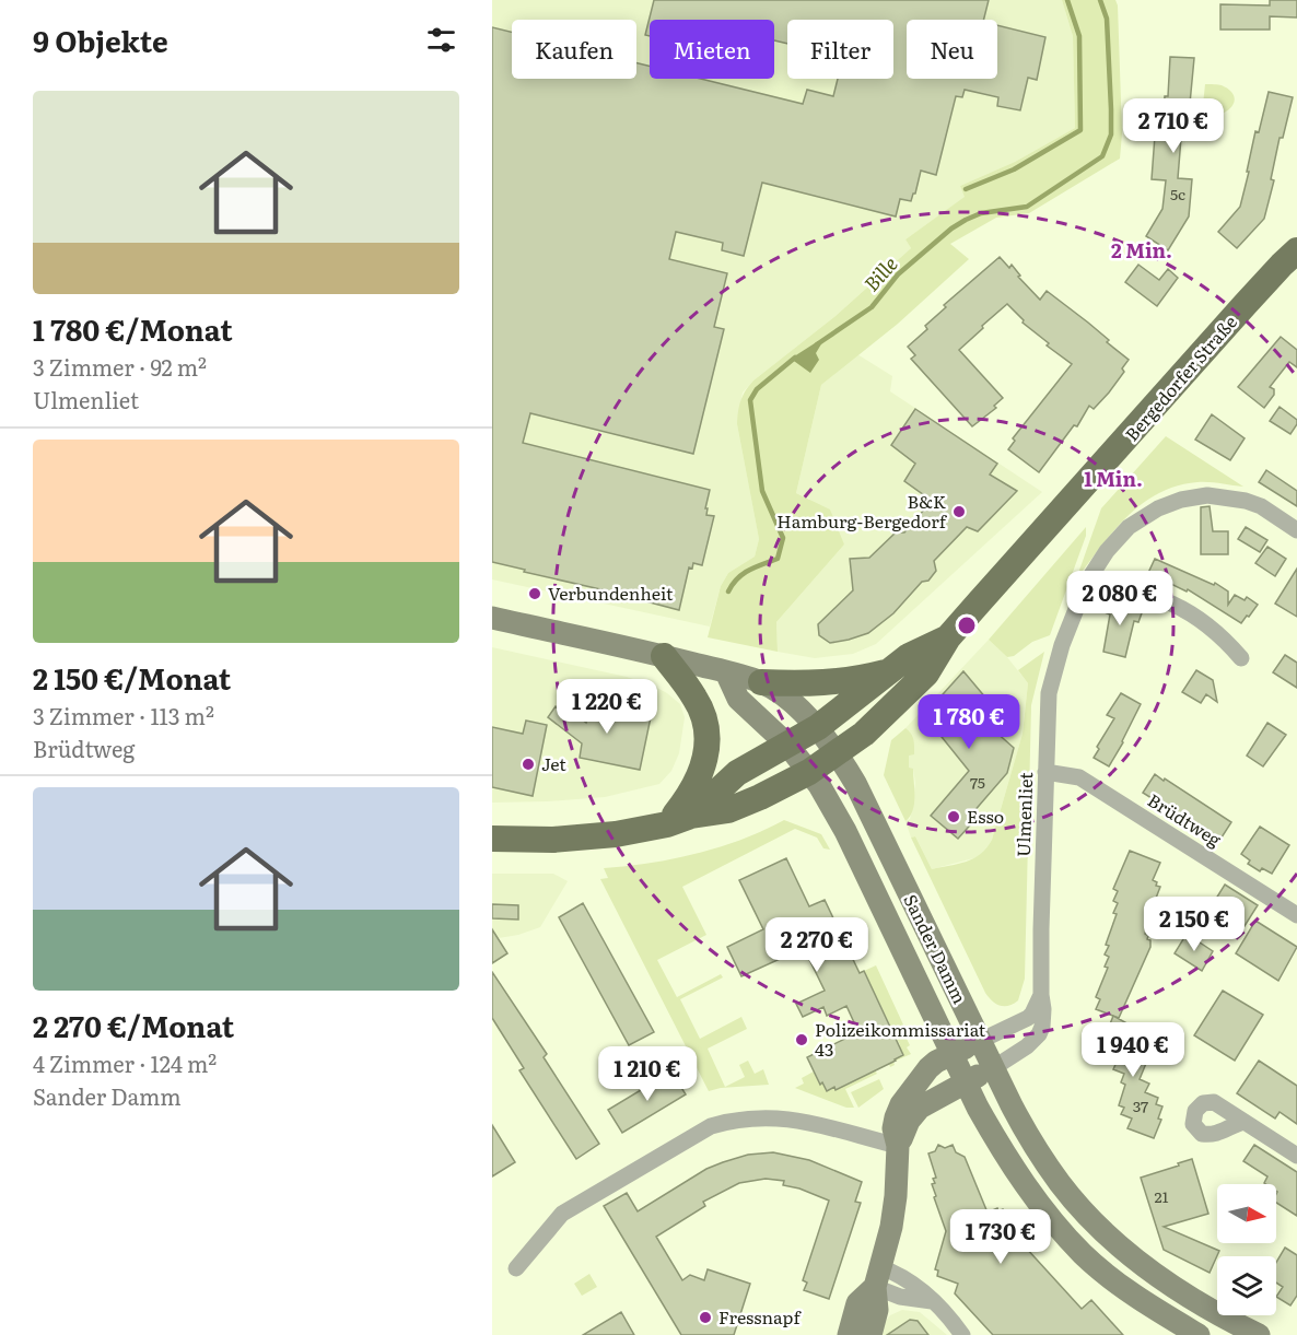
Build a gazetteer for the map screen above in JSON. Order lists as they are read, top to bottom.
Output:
{
  "streets": {
    "main road": ["Bergedorfer Straße", "Sander Damm"],
    "street": ["Ulmenliet", "Brüdtweg"]
  },
  "crossings": [
    ["Bergedorfer Straße", "Sander Damm"],
    ["Ulmenliet", "Brüdtweg"],
    ["Ulmenliet", "Sander Damm"]
  ],
  "water": ["Bille"],
  "places": [
    "B&K Hamburg-Bergedorf",
    "Verbundenheit",
    "Jet",
    "Esso",
    "Polizeikommissariat 43",
    "Fressnapf"
  ],
  "house_numbers": [
    "5c",
    "75",
    "37",
    "21"
  ],
  "north": "right",
  "page": {
    "heading": "9 Objekte",
    "chip": [
      "Kaufen",
      "Mieten",
      "Filter",
      "Neu"
    ],
    "list": [
      {
        "name": "1 780 €/Monat",
        "note": "3 Zimmer · 92 m² · Ulmenliet"
      },
      {
        "name": "2 150 €/Monat",
        "note": "3 Zimmer · 113 m² · Brüdtweg"
      },
      {
        "name": "2 270 €/Monat",
        "note": "4 Zimmer · 124 m² · Sander Damm"
      }
    ],
    "price": [
      "2 710 €",
      "2 080 €",
      "1 220 €",
      "1 780 €",
      "2 150 €",
      "2 270 €",
      "1 940 €",
      "1 210 €",
      "1 730 €"
    ]
  },
  "rings": ["2 Min.", "1 Min."]
}
